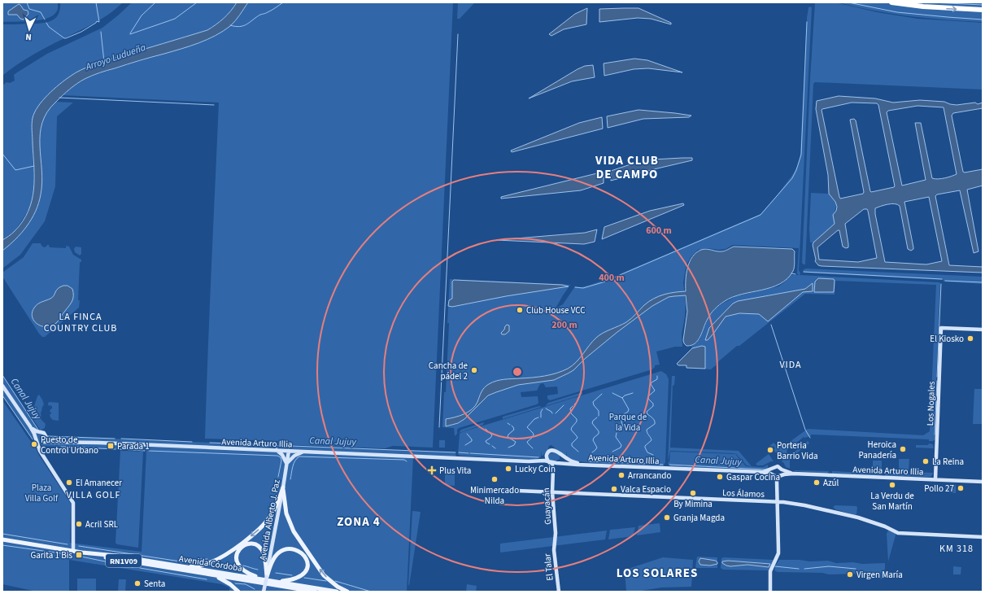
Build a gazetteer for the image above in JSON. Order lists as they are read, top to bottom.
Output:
{
  "streets": {
    "main road": [
      "Los Nogales",
      "Avenida Arturo Illia",
      "Los Álamos",
      "Guayacán",
      "Avenida Alberto J. Paz",
      "RN1V09",
      "Avenida Córdoba",
      "El Talar"
    ]
  },
  "crossings": [
    ["Los Nogales", "Avenida Arturo Illia"],
    ["Avenida Arturo Illia", "Guayacán"],
    ["Avenida Arturo Illia", "Avenida Alberto J. Paz"],
    ["Los Álamos", "Guayacán"],
    ["Guayacán", "El Talar"],
    ["Avenida Alberto J. Paz", "Avenida Córdoba"]
  ],
  "districts": [
    "VIDA CLUB DE CAMPO",
    "LA FINCA COUNTRY CLUB",
    "VIDA",
    "VILLA GOLF",
    "ZONA 4",
    "KM 318",
    "LOS SOLARES"
  ],
  "water": ["Arroyo Ludueña", "Canal Jujuy"],
  "parks": ["Parque de la Vida", "Plaza Villa Golf"],
  "places": {
    "other": [
      "Club House VCC",
      "El Kiosko",
      "Cancha de pádel 2",
      "Puesto de Control Urbano",
      "Heroica Panadería",
      "Porteria Barrio Vida",
      "La Reina",
      "Lucky Coin",
      "Arrancando",
      "Gaspar Cocina",
      "Minimercado Nilda",
      "El Amanecer",
      "Azúl",
      "La Verdu de San Martín",
      "Pollo 27",
      "Valca Espacio",
      "By Mimina",
      "Granja Magda",
      "Acril SRL",
      "Virgen María",
      "Senta"
    ],
    "transit": ["Parada 1", "Garita 1 Bis"],
    "health": ["Plus Vita"]
  },
  "north": "bottom",
  "rings": ["600 m", "400 m", "200 m"]
}
